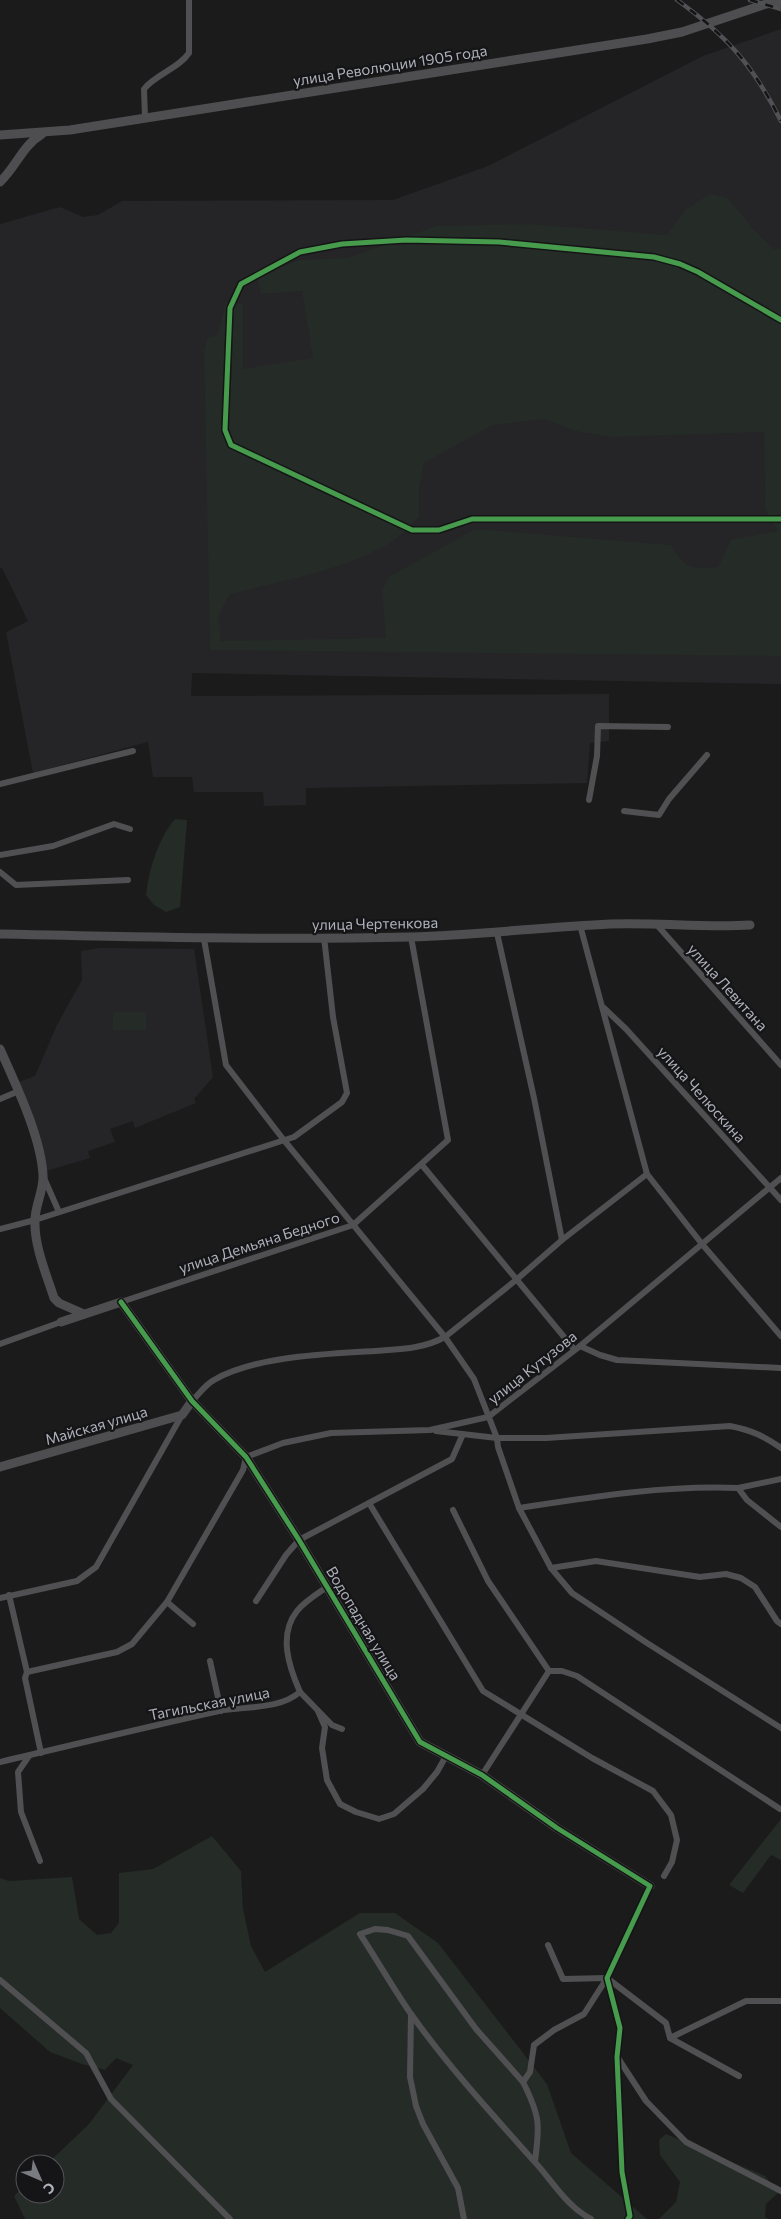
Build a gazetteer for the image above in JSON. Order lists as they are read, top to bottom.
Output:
{
  "streets": {
    "street": [
      "улица Революции 1905 года",
      "улица Чертенкова",
      "улица Левитана",
      "улица Челюскина",
      "улица Демьяна Бедного",
      "улица Кутузова",
      "Майская улица",
      "Водопадная улица",
      "Тагильская улица"
    ]
  },
  "crossings": [
    ["улица Чертенкова", "улица Левитана"],
    ["улица Чертенкова", "улица Демьяна Бедного"],
    ["улица Челюскина", "улица Кутузова"],
    ["улица Демьяна Бедного", "Водопадная улица"],
    ["улица Кутузова", "Водопадная улица"]
  ],
  "north": "bottom right"
}
